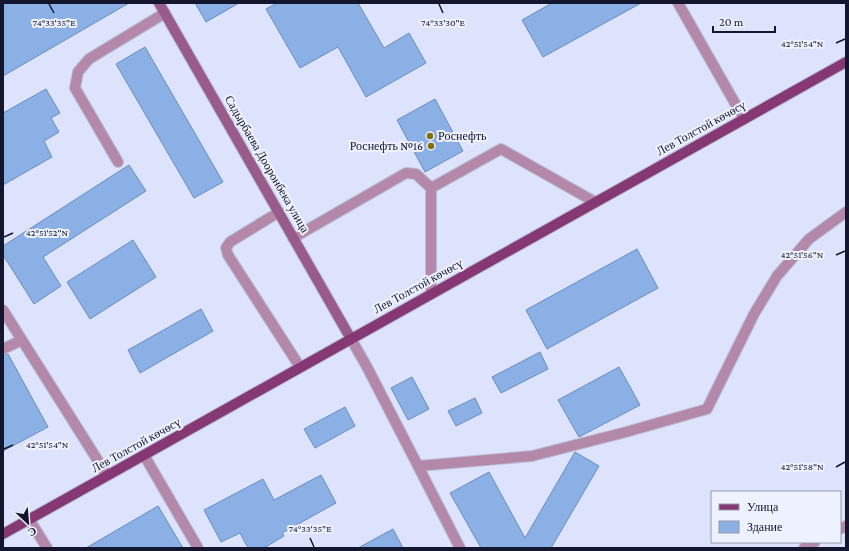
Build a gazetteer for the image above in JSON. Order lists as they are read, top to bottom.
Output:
{
  "streets": {
    "main road": ["Лев Толстой көчөсү", "Садырбаева Дооронбека улица"]
  },
  "crossings": [
    ["Лев Толстой көчөсү", "Садырбаева Дооронбека улица"]
  ],
  "places": ["Роснефть", "Роснефть №16"],
  "legend": ["Улица", "Здание"],
  "scale_bar": "20 m",
  "north": "bottom right",
  "coordinates": [
    "74°33'35\"E",
    "74°33'30\"E",
    "42°51'54\"N",
    "42°51'52\"N",
    "42°51'56\"N",
    "42°51'58\"N"
  ]
}
